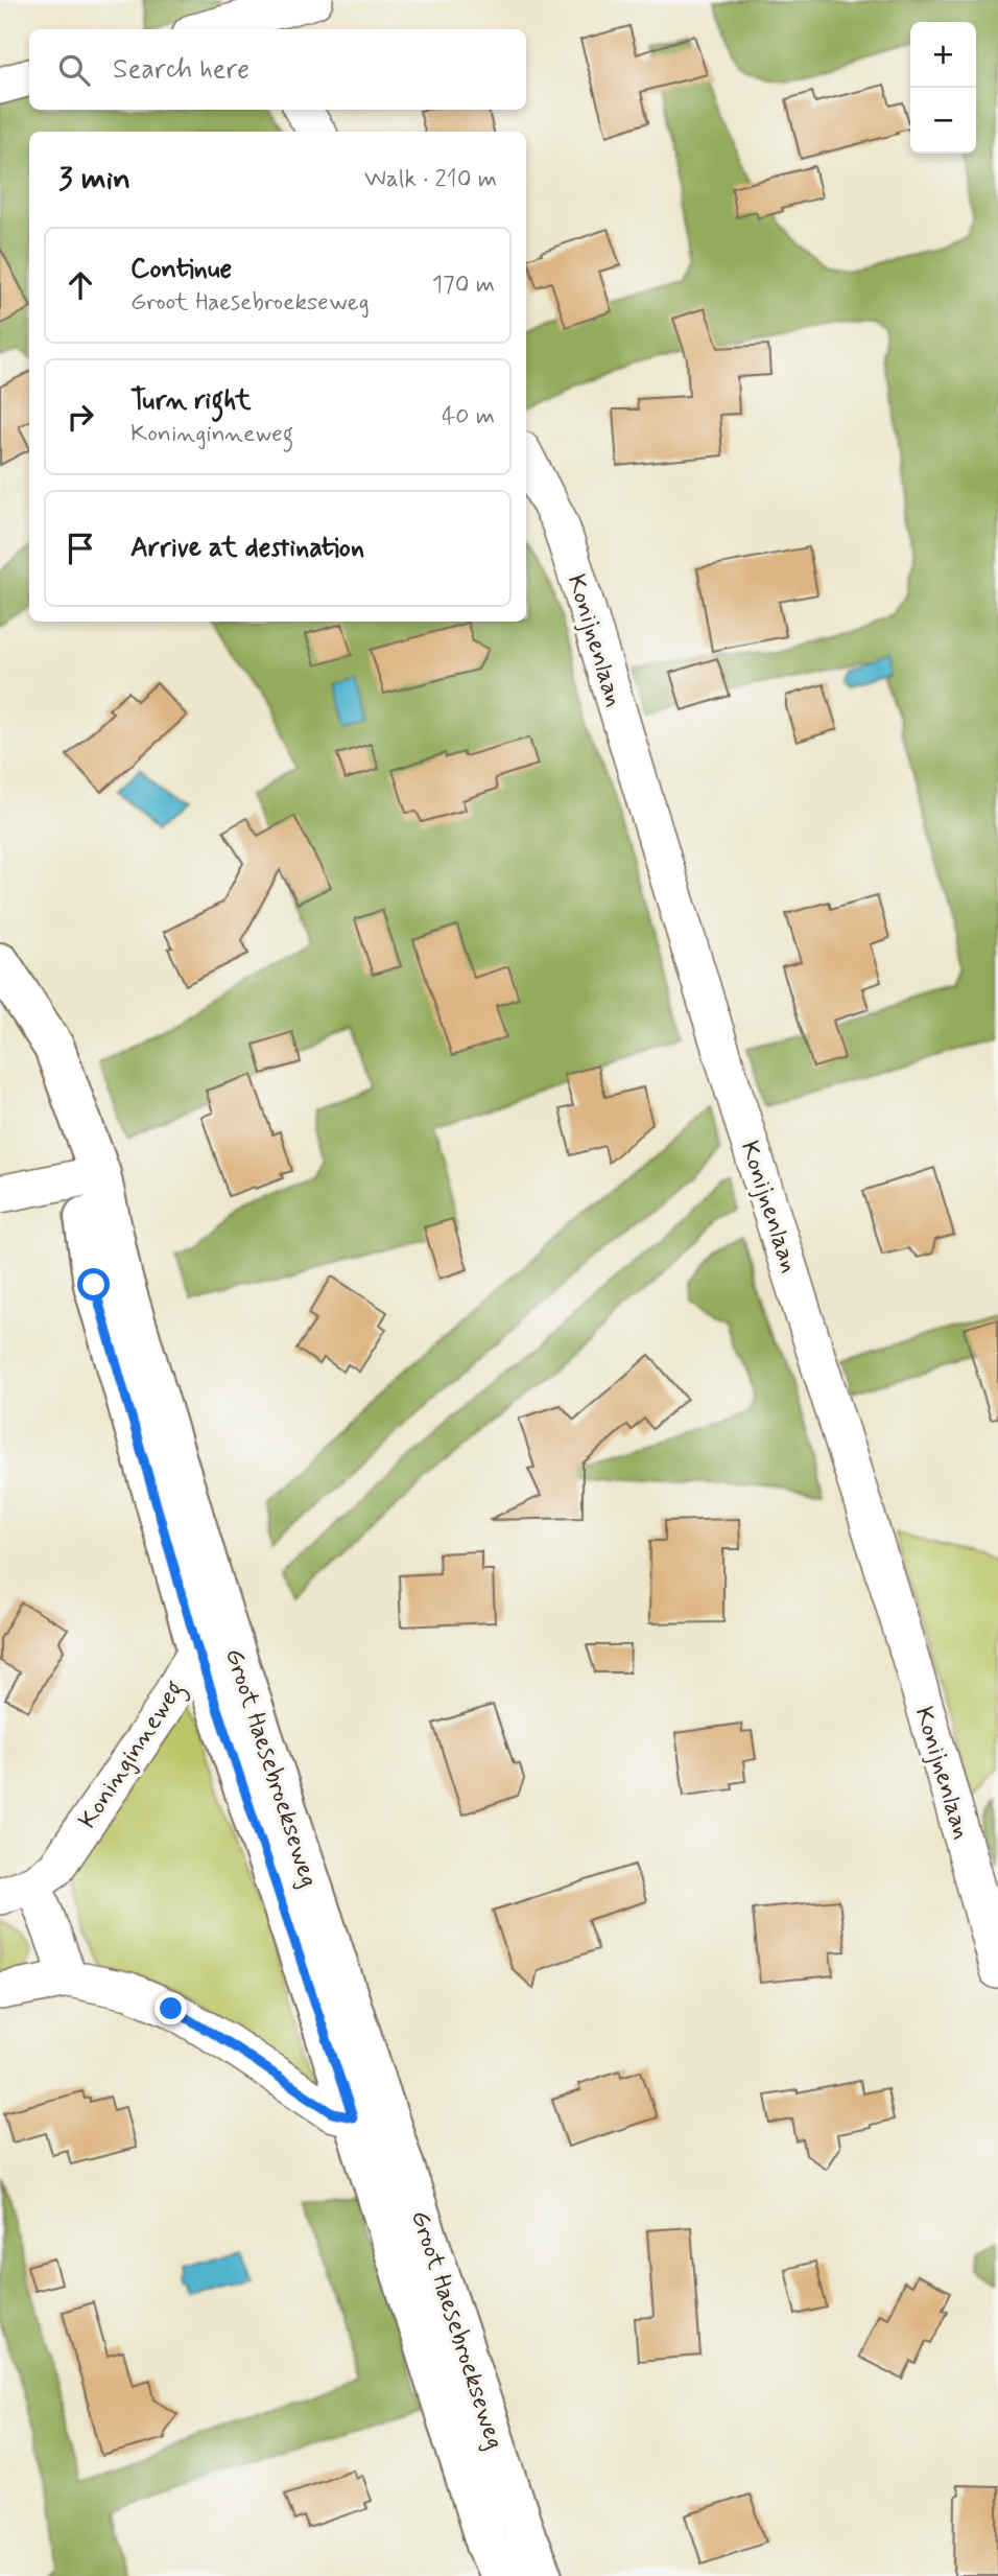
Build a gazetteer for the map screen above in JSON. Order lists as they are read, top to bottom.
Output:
{
  "streets": {
    "street": ["Konijnenlaan", "Koninginneweg", "Groot Haesebroekseweg"]
  },
  "crossings": [
    ["Koninginneweg", "Groot Haesebroekseweg"]
  ],
  "page": {
    "map_buttons": ["+", "−"],
    "search": "Search here",
    "heading": ["3 min", "Walk · 210 m"],
    "list": [
      ["Continue", "Groot Haesebroekseweg", "170 m"],
      ["Turn right", "Koninginneweg", "40 m"],
      "Arrive at destination"
    ]
  }
}
